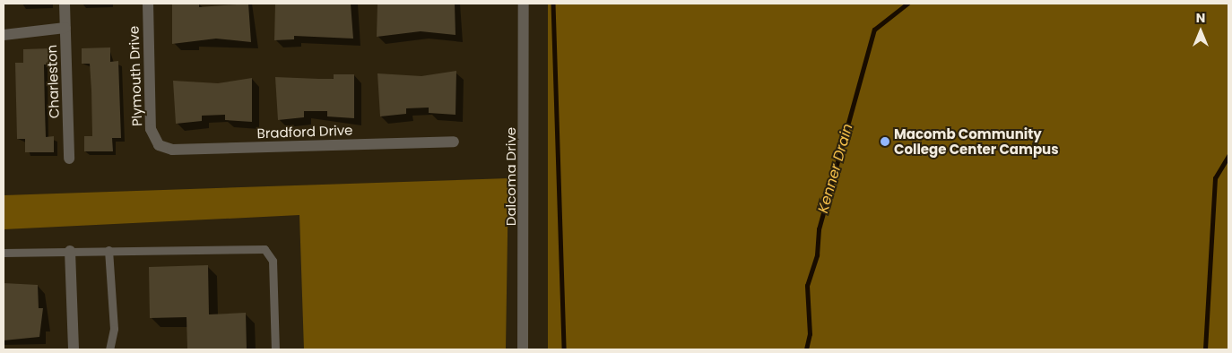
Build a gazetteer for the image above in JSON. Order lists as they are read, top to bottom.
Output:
{
  "streets": {
    "street": [
      "Plymouth Drive",
      "Charleston",
      "Bradford Drive",
      "Dalcoma Drive"
    ]
  },
  "crossings": [
    ["Plymouth Drive", "Bradford Drive"]
  ],
  "water": ["Kenner Drain"],
  "places": ["Macomb Community College Center Campus"],
  "north": "top"
}
